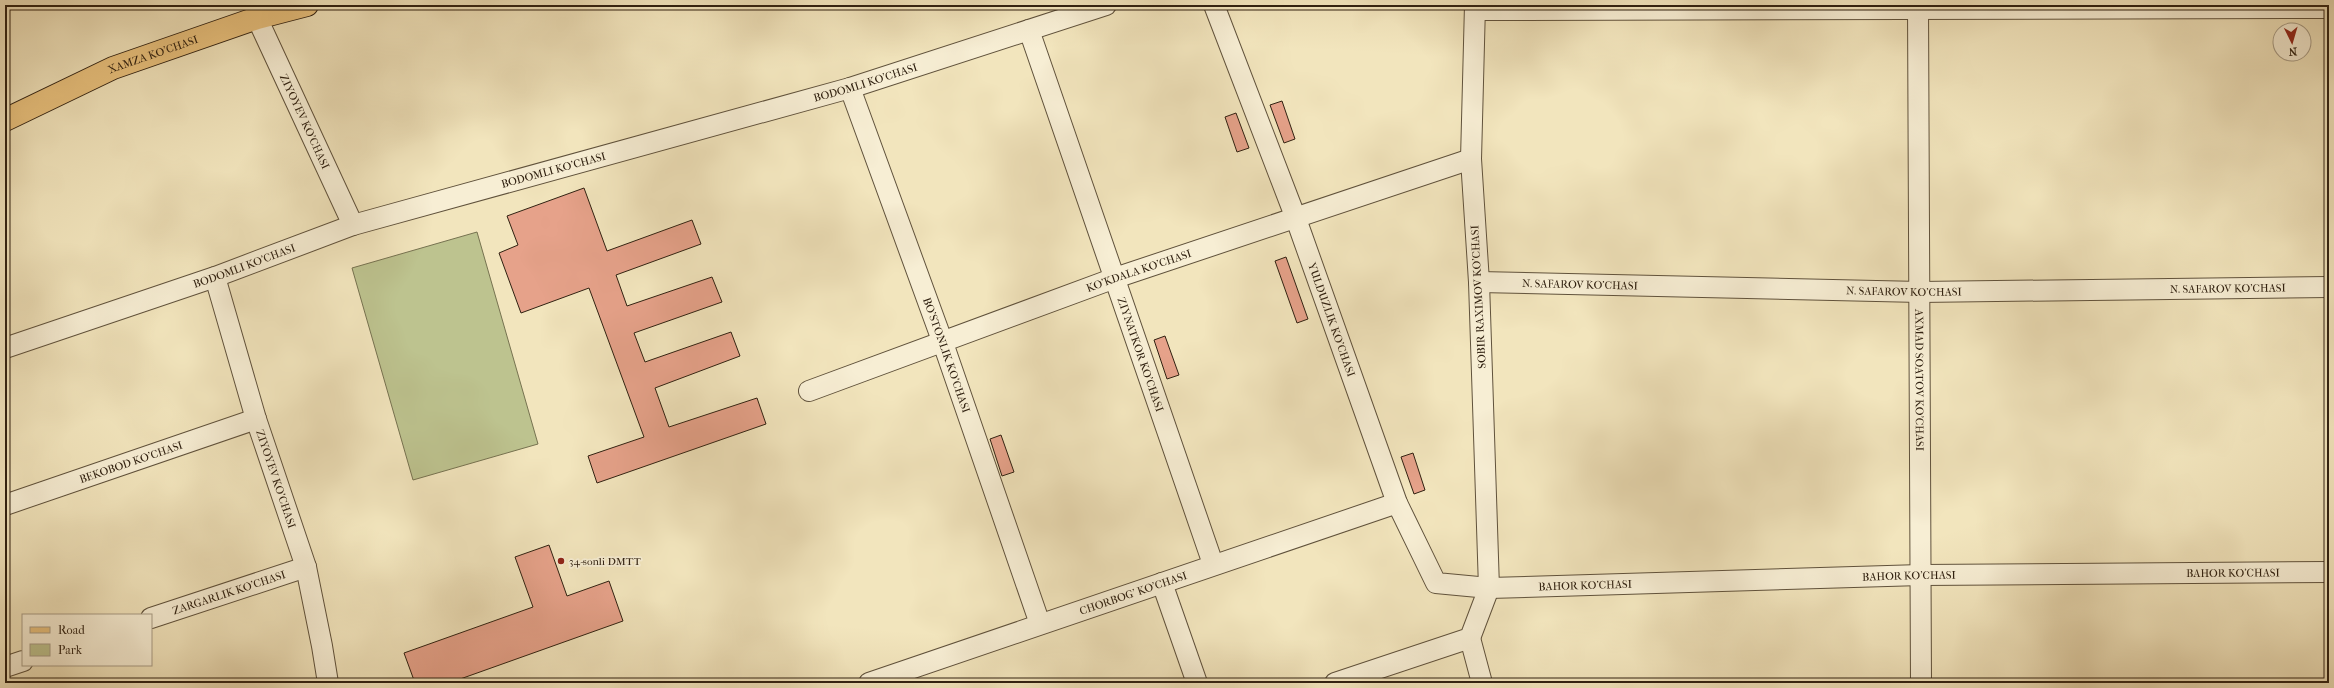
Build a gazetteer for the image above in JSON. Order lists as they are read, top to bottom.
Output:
{
  "streets": {
    "main road": ["XAMZA KO'CHASI"],
    "street": [
      "BODOMLI KO'CHASI",
      "ZIYOYEV KO'CHASI",
      "KO'KDALA KO'CHASI",
      "N. SAFAROV KO'CHASI",
      "SOBIR RAXIMOV KO'CHASI",
      "YULDUZLIK KO'CHASI",
      "ZIYNATKOR KO'CHASI",
      "BO'STONLIK KO'CHASI",
      "AXMAD SOATOV KO'CHASI",
      "BEKOBOD KO'CHASI",
      "BAHOR KO'CHASI",
      "ZARGARLIK KO'CHASI",
      "CHORBOG' KO'CHASI"
    ]
  },
  "crossings": [
    ["XAMZA KO'CHASI", "ZIYOYEV KO'CHASI"],
    ["BODOMLI KO'CHASI", "ZIYOYEV KO'CHASI"],
    ["BODOMLI KO'CHASI", "ZIYNATKOR KO'CHASI"],
    ["BODOMLI KO'CHASI", "BO'STONLIK KO'CHASI"],
    ["ZIYOYEV KO'CHASI", "BEKOBOD KO'CHASI"],
    ["ZIYOYEV KO'CHASI", "ZARGARLIK KO'CHASI"],
    ["KO'KDALA KO'CHASI", "SOBIR RAXIMOV KO'CHASI"],
    ["KO'KDALA KO'CHASI", "YULDUZLIK KO'CHASI"],
    ["KO'KDALA KO'CHASI", "ZIYNATKOR KO'CHASI"],
    ["KO'KDALA KO'CHASI", "BO'STONLIK KO'CHASI"],
    ["N. SAFAROV KO'CHASI", "SOBIR RAXIMOV KO'CHASI"],
    ["N. SAFAROV KO'CHASI", "AXMAD SOATOV KO'CHASI"],
    ["SOBIR RAXIMOV KO'CHASI", "YULDUZLIK KO'CHASI"],
    ["SOBIR RAXIMOV KO'CHASI", "BAHOR KO'CHASI"],
    ["YULDUZLIK KO'CHASI", "BAHOR KO'CHASI"],
    ["YULDUZLIK KO'CHASI", "CHORBOG' KO'CHASI"],
    ["ZIYNATKOR KO'CHASI", "CHORBOG' KO'CHASI"],
    ["BO'STONLIK KO'CHASI", "CHORBOG' KO'CHASI"],
    ["AXMAD SOATOV KO'CHASI", "BAHOR KO'CHASI"]
  ],
  "places": ["34-sonli DMTT"],
  "legend": ["Road", "Park"],
  "north": "bottom"
}
